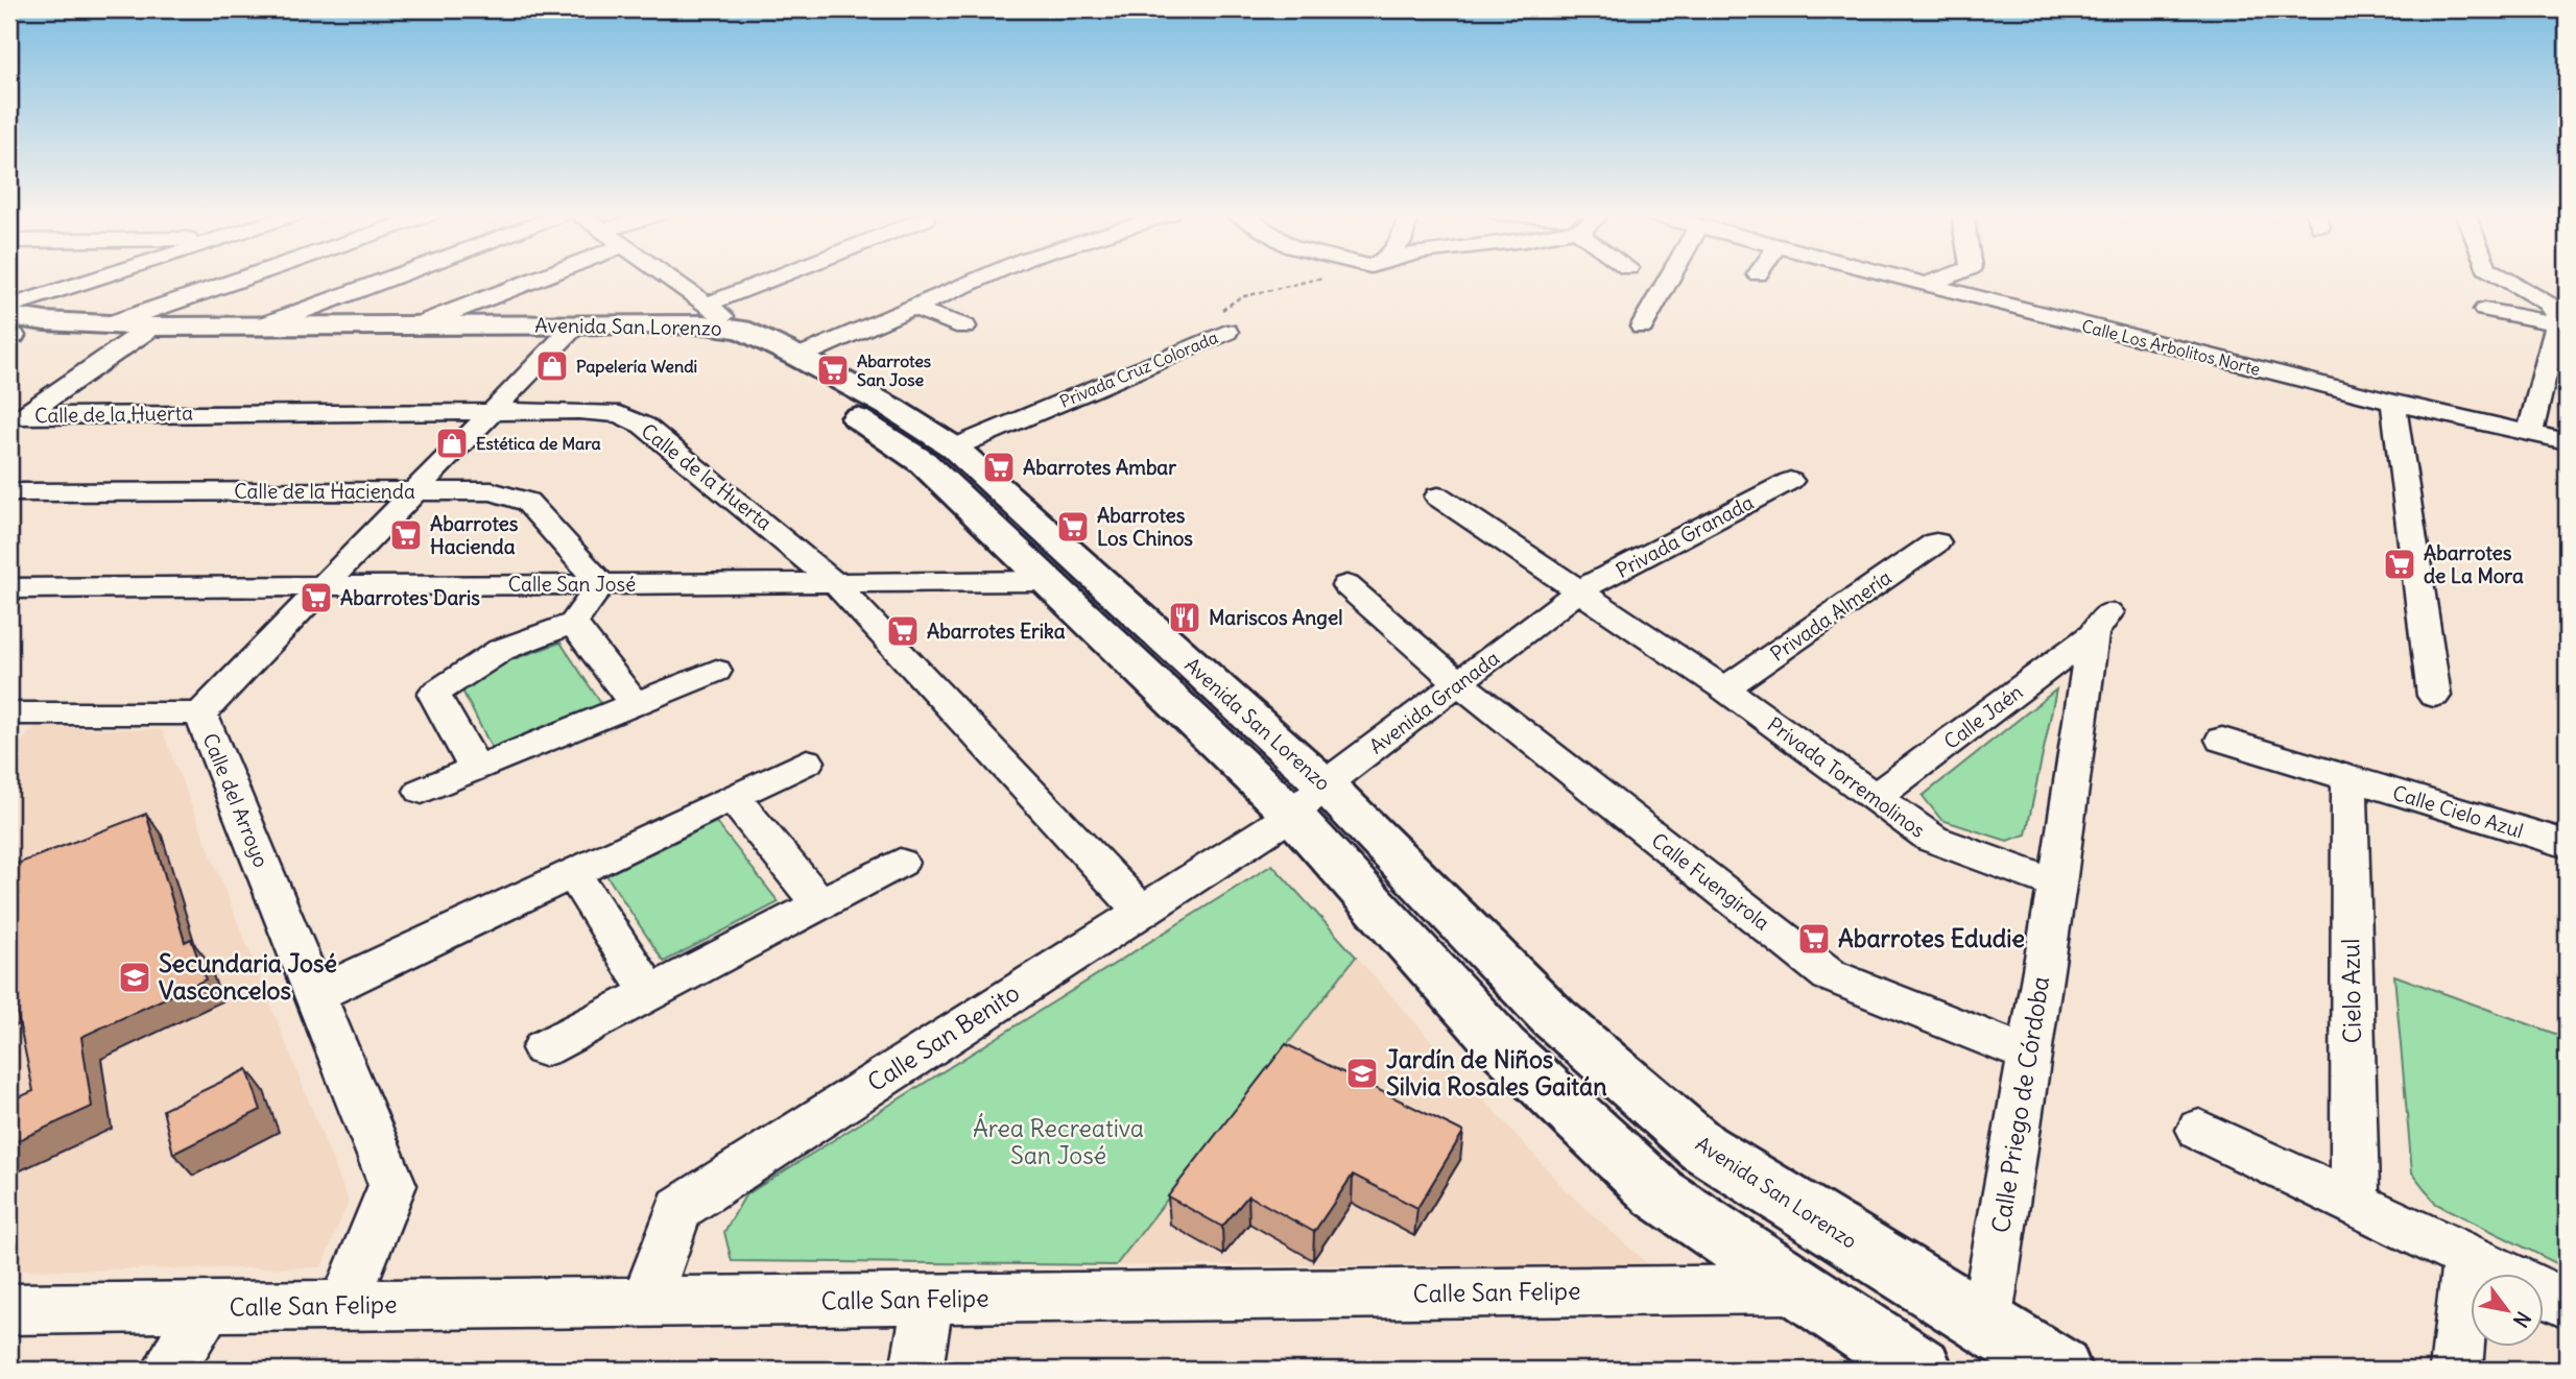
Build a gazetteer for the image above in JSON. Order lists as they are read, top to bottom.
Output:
{
  "streets": {
    "street": [
      "Avenida San Lorenzo",
      "Calle Los Arbolitos Norte",
      "Privada Cruz Colorada",
      "Calle de la Huerta",
      "Calle de la Hacienda",
      "Privada Granada",
      "Calle San José",
      "Privada Almería",
      "Avenida Granada",
      "Calle Jaén",
      "Privada Torremolinos",
      "Calle del Arroyo",
      "Calle Cielo Azul",
      "Calle Fuengirola",
      "Cielo Azul",
      "Calle San Benito",
      "Calle Priego de Córdoba",
      "Calle San Felipe"
    ]
  },
  "crossings": [
    ["Avenida San Lorenzo", "Privada Cruz Colorada"],
    ["Avenida San Lorenzo", "Calle San José"],
    ["Avenida San Lorenzo", "Avenida Granada"],
    ["Avenida San Lorenzo", "Calle del Arroyo"],
    ["Avenida San Lorenzo", "Calle San Benito"],
    ["Avenida San Lorenzo", "Calle Priego de Córdoba"],
    ["Avenida San Lorenzo", "Calle San Felipe"],
    ["Calle de la Huerta", "Calle San José"],
    ["Calle de la Huerta", "Calle del Arroyo"],
    ["Calle de la Huerta", "Calle San Benito"],
    ["Calle de la Hacienda", "Calle San José"],
    ["Calle de la Hacienda", "Calle del Arroyo"],
    ["Privada Granada", "Avenida Granada"],
    ["Privada Granada", "Privada Torremolinos"],
    ["Calle San José", "Calle del Arroyo"],
    ["Privada Almería", "Privada Torremolinos"],
    ["Avenida Granada", "Privada Torremolinos"],
    ["Avenida Granada", "Calle Fuengirola"],
    ["Avenida Granada", "Calle San Benito"],
    ["Calle Jaén", "Privada Torremolinos"],
    ["Calle Jaén", "Calle Priego de Córdoba"],
    ["Privada Torremolinos", "Calle Priego de Córdoba"],
    ["Calle del Arroyo", "Calle San Felipe"],
    ["Calle Cielo Azul", "Cielo Azul"],
    ["Calle Fuengirola", "Calle Priego de Córdoba"],
    ["Calle San Benito", "Calle San Felipe"]
  ],
  "parks": ["Área Recreativa San José"],
  "places": {
    "shop": ["Papelería Wendi", "Estética de Mara"],
    "supermarket": [
      "Abarrotes San Jose",
      "Abarrotes Ambar",
      "Abarrotes Los Chinos",
      "Abarrotes Hacienda",
      "Abarrotes de La Mora",
      "Abarrotes Daris",
      "Abarrotes Erika",
      "Abarrotes Edudie"
    ],
    "restaurant": ["Mariscos Angel"],
    "school or university": ["Secundaria José Vasconcelos", "Jardín de Niños Silvia Rosales Gaitán"]
  },
  "north": "bottom right"
}
